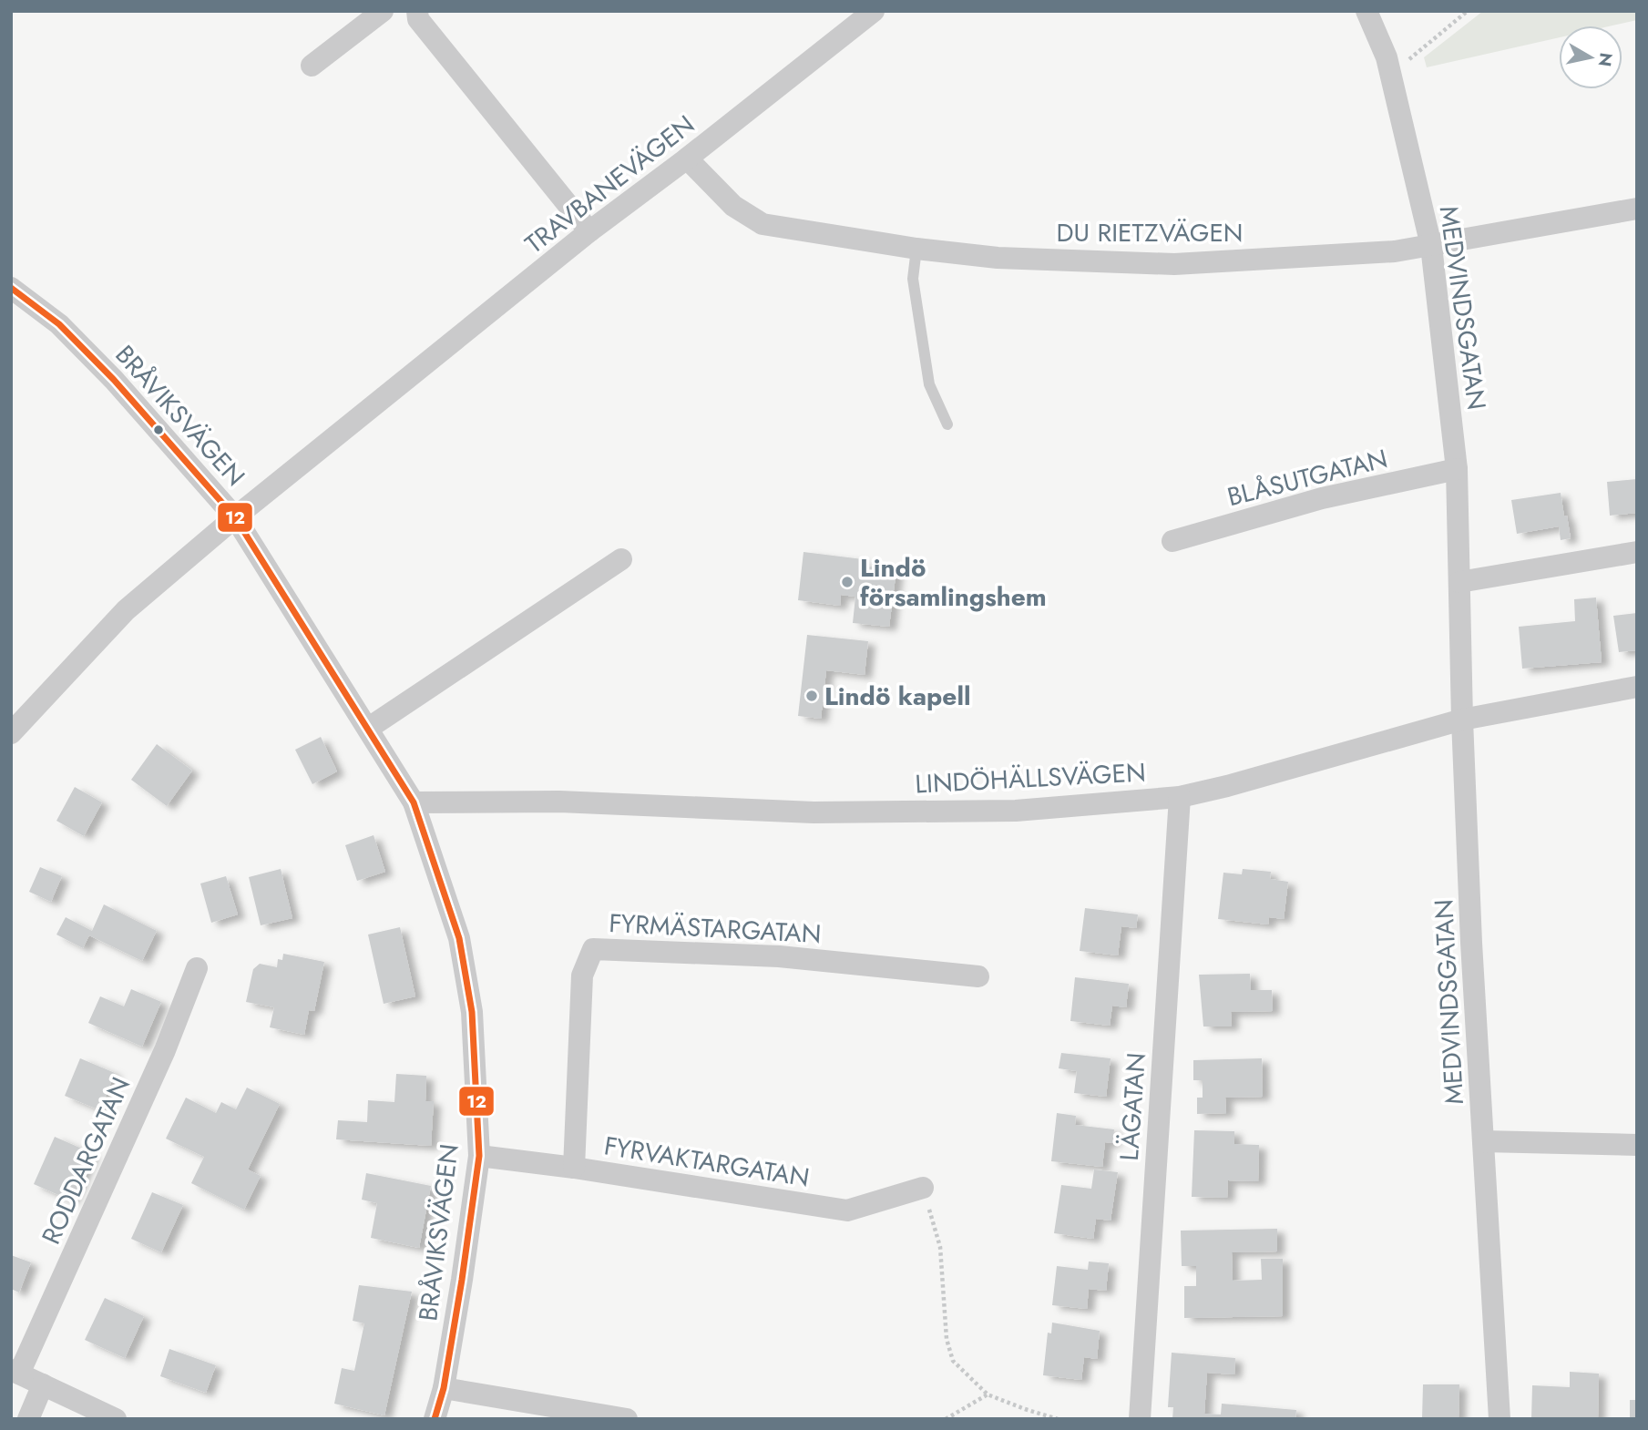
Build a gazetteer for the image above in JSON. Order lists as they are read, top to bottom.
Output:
{
  "streets": {
    "street": [
      "TRAVBANEVÄGEN",
      "DU RIETZVÄGEN",
      "MEDVINDSGATAN",
      "BRÅVIKSVÄGEN",
      "BLÅSUTGATAN",
      "LINDÖHÄLLSVÄGEN",
      "FYRMÄSTARGATAN",
      "LÄGATAN",
      "RODDARGATAN",
      "FYRVAKTARGATAN"
    ]
  },
  "crossings": [
    ["TRAVBANEVÄGEN", "DU RIETZVÄGEN"],
    ["TRAVBANEVÄGEN", "BRÅVIKSVÄGEN"],
    ["DU RIETZVÄGEN", "MEDVINDSGATAN"],
    ["MEDVINDSGATAN", "BLÅSUTGATAN"],
    ["MEDVINDSGATAN", "LINDÖHÄLLSVÄGEN"],
    ["BRÅVIKSVÄGEN", "LINDÖHÄLLSVÄGEN"],
    ["BRÅVIKSVÄGEN", "FYRVAKTARGATAN"],
    ["LINDÖHÄLLSVÄGEN", "LÄGATAN"],
    ["FYRMÄSTARGATAN", "FYRVAKTARGATAN"]
  ],
  "places": ["Lindö församlingshem", "Lindö kapell"],
  "lines": ["transit line 12"],
  "north": "right"
}
